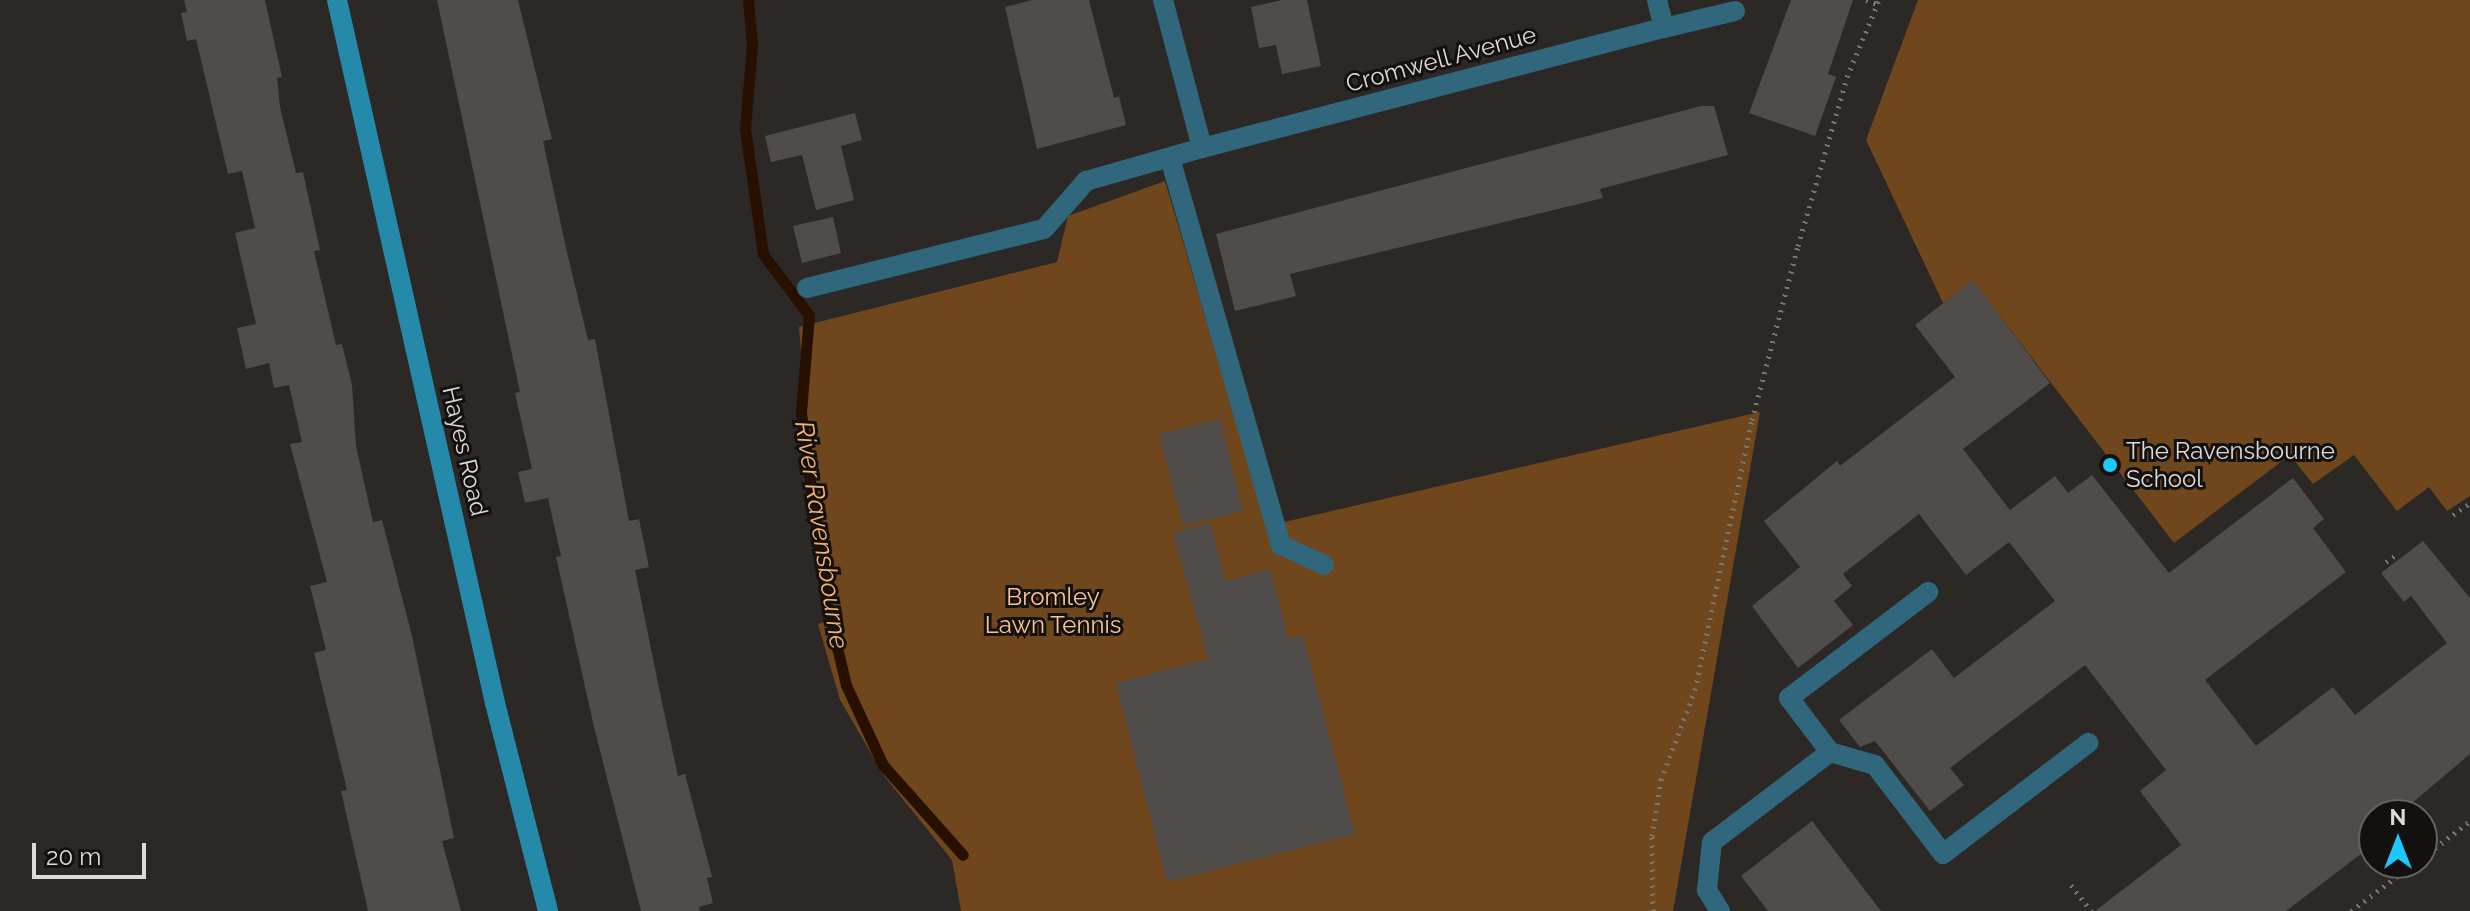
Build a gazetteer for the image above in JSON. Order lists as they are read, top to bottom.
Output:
{
  "streets": {
    "main road": ["Hayes Road"],
    "street": ["Cromwell Avenue"]
  },
  "water": ["River Ravensbourne"],
  "parks": ["Bromley Lawn Tennis"],
  "places": ["The Ravensbourne School"],
  "scale_bar": "20 m",
  "north": "top"
}
